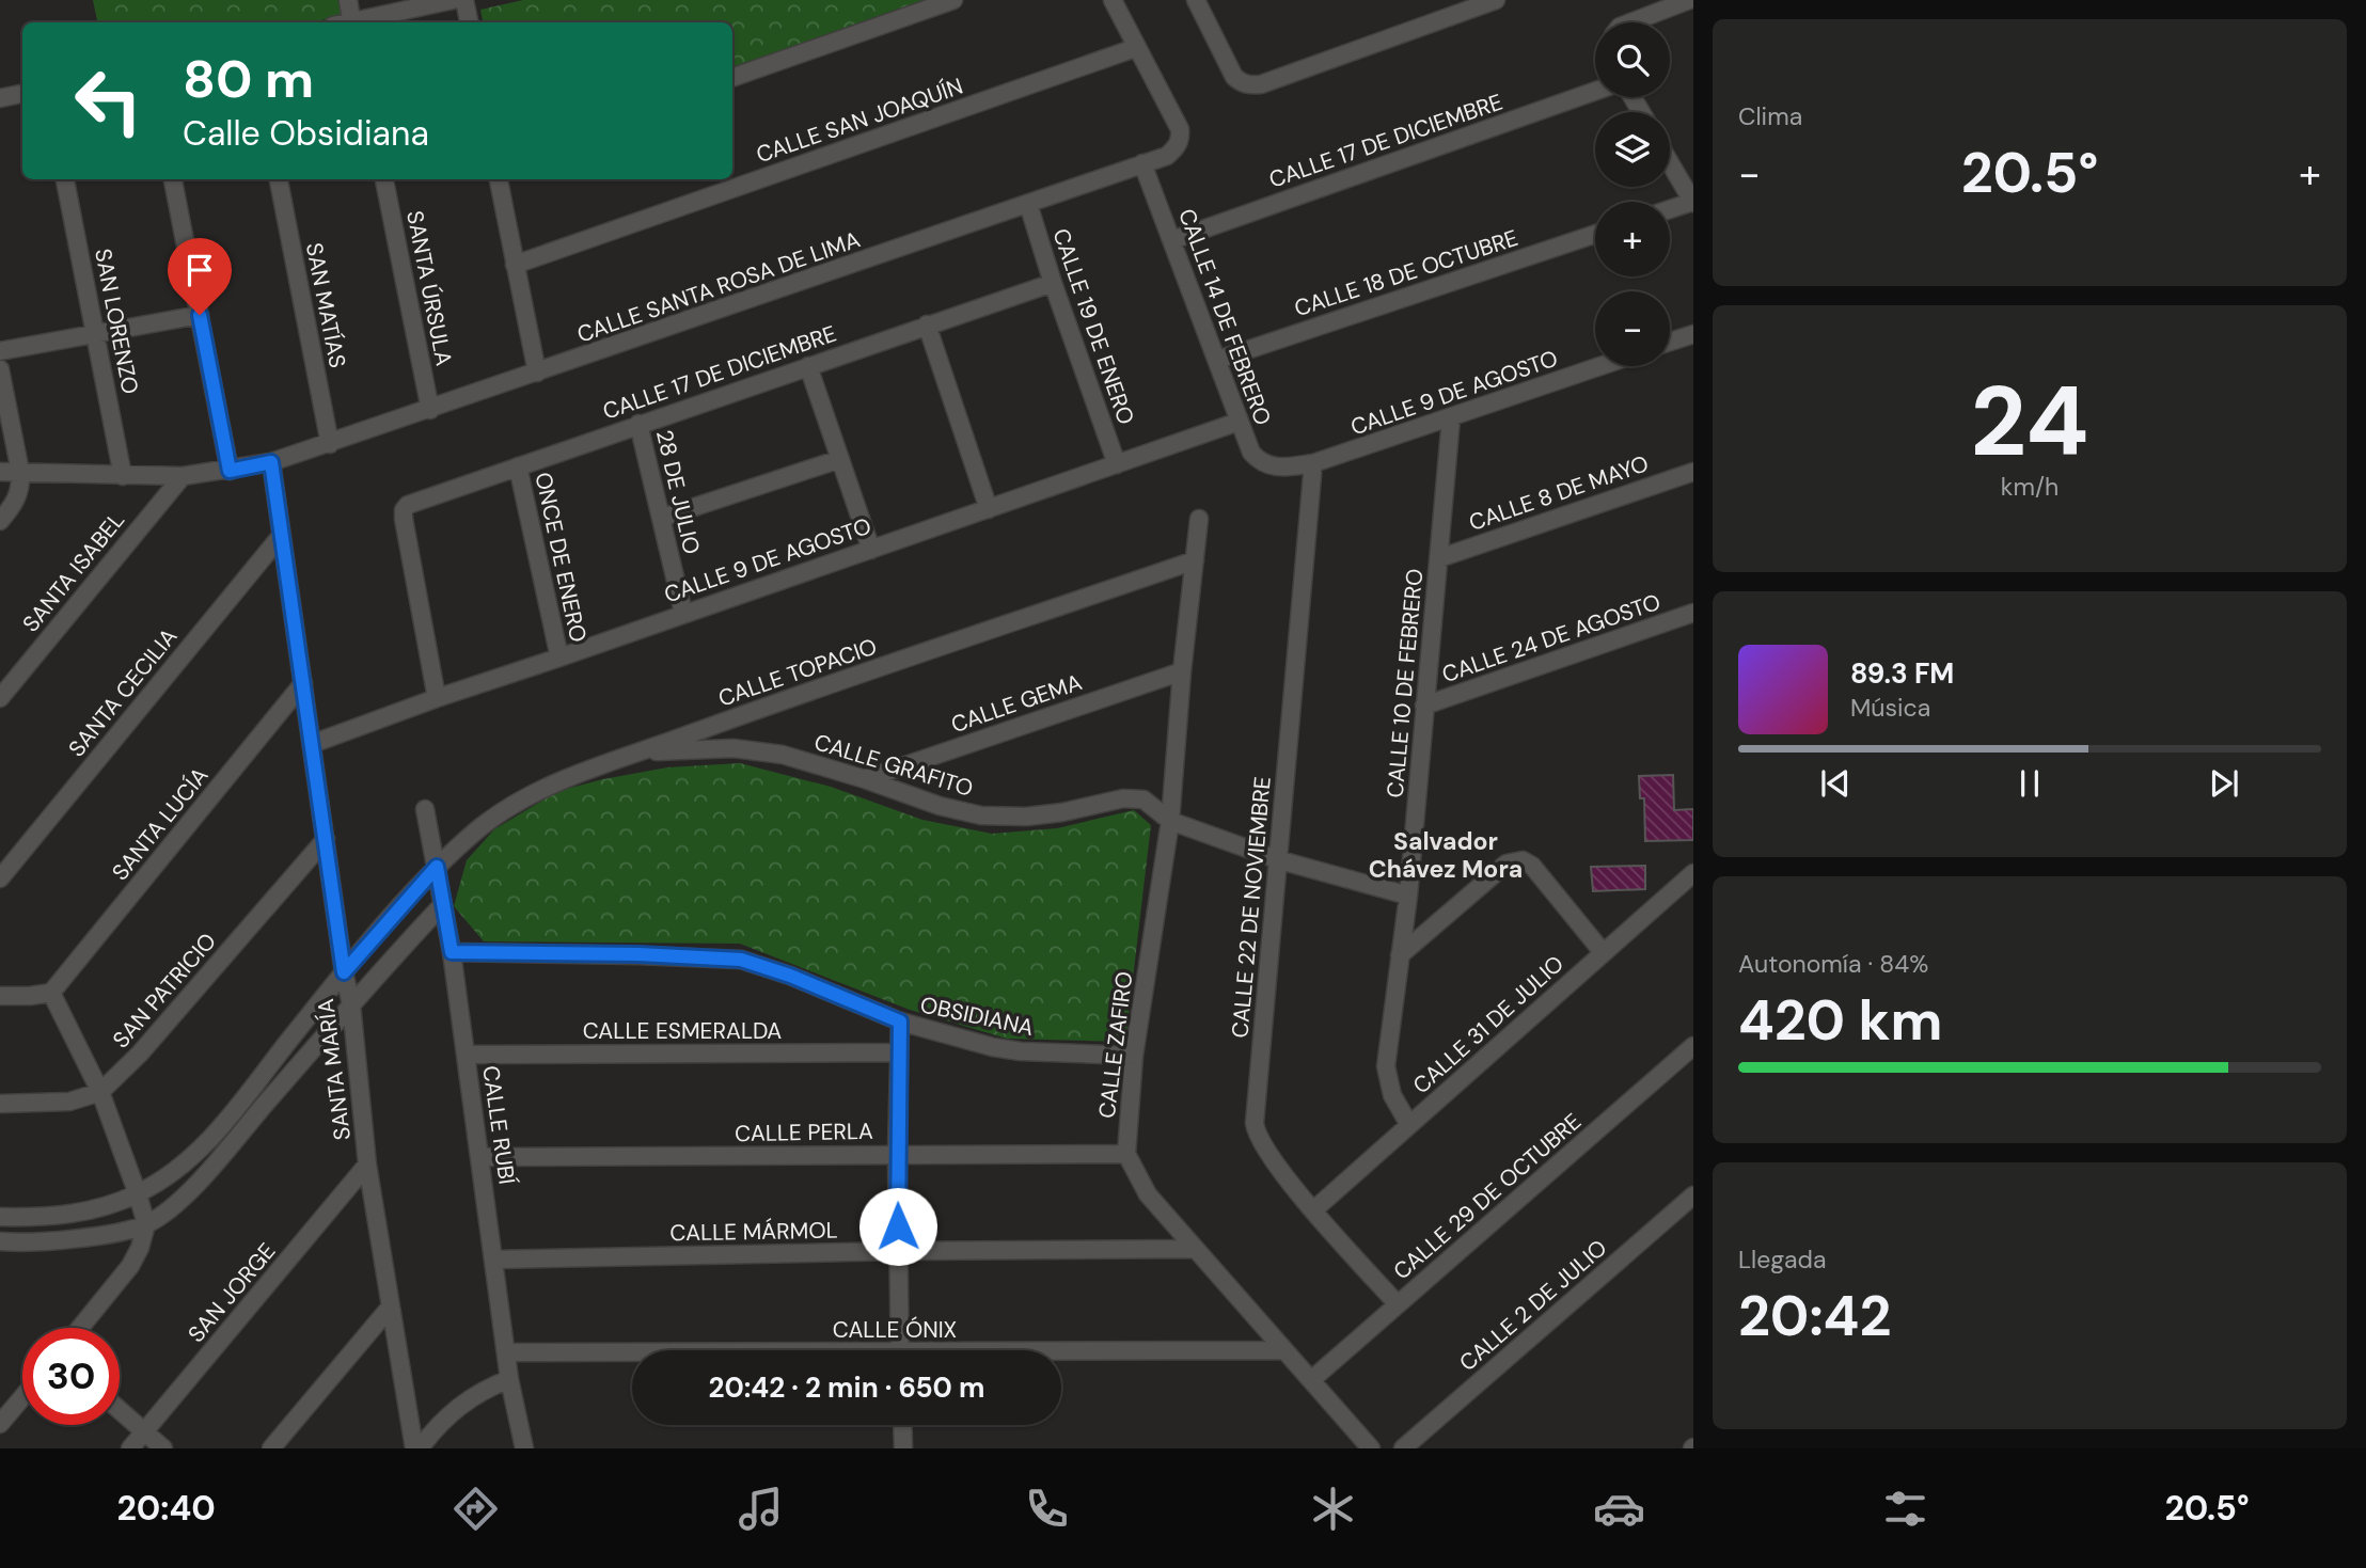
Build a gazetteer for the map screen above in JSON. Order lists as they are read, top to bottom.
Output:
{
  "streets": {
    "street": [
      "CALLE SAN JOAQUÍN",
      "CALLE 17 DE DICIEMBRE",
      "CALLE 18 DE OCTUBRE",
      "CALLE SANTA ROSA DE LIMA",
      "SANTA ÚRSULA",
      "SAN MATÍAS",
      "CALLE 14 DE FEBRERO",
      "SAN LORENZO",
      "CALLE 19 DE ENERO",
      "CALLE 9 DE AGOSTO",
      "28 DE JULIO",
      "CALLE 8 DE MAYO",
      "ONCE DE ENERO",
      "SANTA ISABEL",
      "CALLE 24 DE AGOSTO",
      "CALLE TOPACIO",
      "CALLE 10 DE FEBRERO",
      "SANTA CECILIA",
      "CALLE GEMA",
      "CALLE GRAFITO",
      "SANTA LUCÍA",
      "CALLE 22 DE NOVIEMBRE",
      "SAN PATRICIO",
      "OBSIDIANA",
      "CALLE 31 DE JULIO",
      "CALLE ESMERALDA",
      "CALLE ZAFIRO",
      "SANTA MARÍA",
      "CALLE RUBÍ",
      "CALLE PERLA",
      "CALLE 29 DE OCTUBRE",
      "CALLE MÁRMOL",
      "SAN JORGE",
      "CALLE 2 DE JULIO",
      "CALLE ÓNIX"
    ]
  },
  "crossings": [
    ["CALLE SAN JOAQUÍN", "CALLE SANTA ROSA DE LIMA"],
    ["CALLE 17 DE DICIEMBRE", "CALLE 14 DE FEBRERO"],
    ["CALLE 17 DE DICIEMBRE", "CALLE 19 DE ENERO"],
    ["CALLE 17 DE DICIEMBRE", "CALLE 9 DE AGOSTO"],
    ["CALLE 17 DE DICIEMBRE", "28 DE JULIO"],
    ["CALLE 17 DE DICIEMBRE", "ONCE DE ENERO"],
    ["CALLE 18 DE OCTUBRE", "CALLE 14 DE FEBRERO"],
    ["CALLE SANTA ROSA DE LIMA", "SANTA ÚRSULA"],
    ["CALLE SANTA ROSA DE LIMA", "SAN MATÍAS"],
    ["CALLE SANTA ROSA DE LIMA", "CALLE 14 DE FEBRERO"],
    ["CALLE SANTA ROSA DE LIMA", "SAN LORENZO"],
    ["CALLE SANTA ROSA DE LIMA", "CALLE 19 DE ENERO"],
    ["CALLE SANTA ROSA DE LIMA", "SANTA ISABEL"],
    ["CALLE SANTA ROSA DE LIMA", "SANTA MARÍA"],
    ["CALLE 14 DE FEBRERO", "CALLE 9 DE AGOSTO"],
    ["CALLE 19 DE ENERO", "CALLE 9 DE AGOSTO"],
    ["CALLE 9 DE AGOSTO", "28 DE JULIO"],
    ["CALLE 9 DE AGOSTO", "ONCE DE ENERO"],
    ["CALLE 9 DE AGOSTO", "CALLE 10 DE FEBRERO"],
    ["CALLE 9 DE AGOSTO", "CALLE 22 DE NOVIEMBRE"],
    ["CALLE 9 DE AGOSTO", "SANTA MARÍA"],
    ["CALLE 8 DE MAYO", "CALLE 10 DE FEBRERO"],
    ["CALLE 24 DE AGOSTO", "CALLE 10 DE FEBRERO"],
    ["CALLE TOPACIO", "CALLE GRAFITO"],
    ["CALLE TOPACIO", "CALLE ZAFIRO"],
    ["CALLE TOPACIO", "SANTA MARÍA"],
    ["CALLE TOPACIO", "CALLE RUBÍ"],
    ["CALLE 10 DE FEBRERO", "CALLE 31 DE JULIO"],
    ["SANTA CECILIA", "SANTA MARÍA"],
    ["CALLE GEMA", "CALLE GRAFITO"],
    ["CALLE GEMA", "CALLE ZAFIRO"],
    ["CALLE GRAFITO", "CALLE ZAFIRO"],
    ["SANTA LUCÍA", "SANTA MARÍA"],
    ["CALLE 22 DE NOVIEMBRE", "CALLE 31 DE JULIO"],
    ["CALLE 22 DE NOVIEMBRE", "CALLE 29 DE OCTUBRE"],
    ["SAN PATRICIO", "SANTA MARÍA"],
    ["OBSIDIANA", "CALLE ZAFIRO"],
    ["OBSIDIANA", "CALLE RUBÍ"],
    ["CALLE ESMERALDA", "CALLE RUBÍ"],
    ["CALLE ZAFIRO", "CALLE PERLA"],
    ["SANTA MARÍA", "SAN JORGE"],
    ["CALLE RUBÍ", "CALLE PERLA"],
    ["CALLE RUBÍ", "CALLE MÁRMOL"],
    ["CALLE RUBÍ", "CALLE ÓNIX"]
  ],
  "districts": ["Salvador Chávez Mora"],
  "page": {
    "tile": [
      "Clima",
      ["24", "km/h"],
      ["Autonomía · 84%", "420 km"],
      ["Llegada", "20:42"]
    ],
    "map_buttons": ["+", "−"],
    "turn": ["80 m", "Calle Obsidiana"],
    "heat": ["−", "20.5°", "+"],
    "song": ["89.3 FM", "Música"],
    "limit": "30",
    "trip": "20:42 · 2 min · 650 m",
    "tabs": ["20:40", "20.5°"]
  }
}
